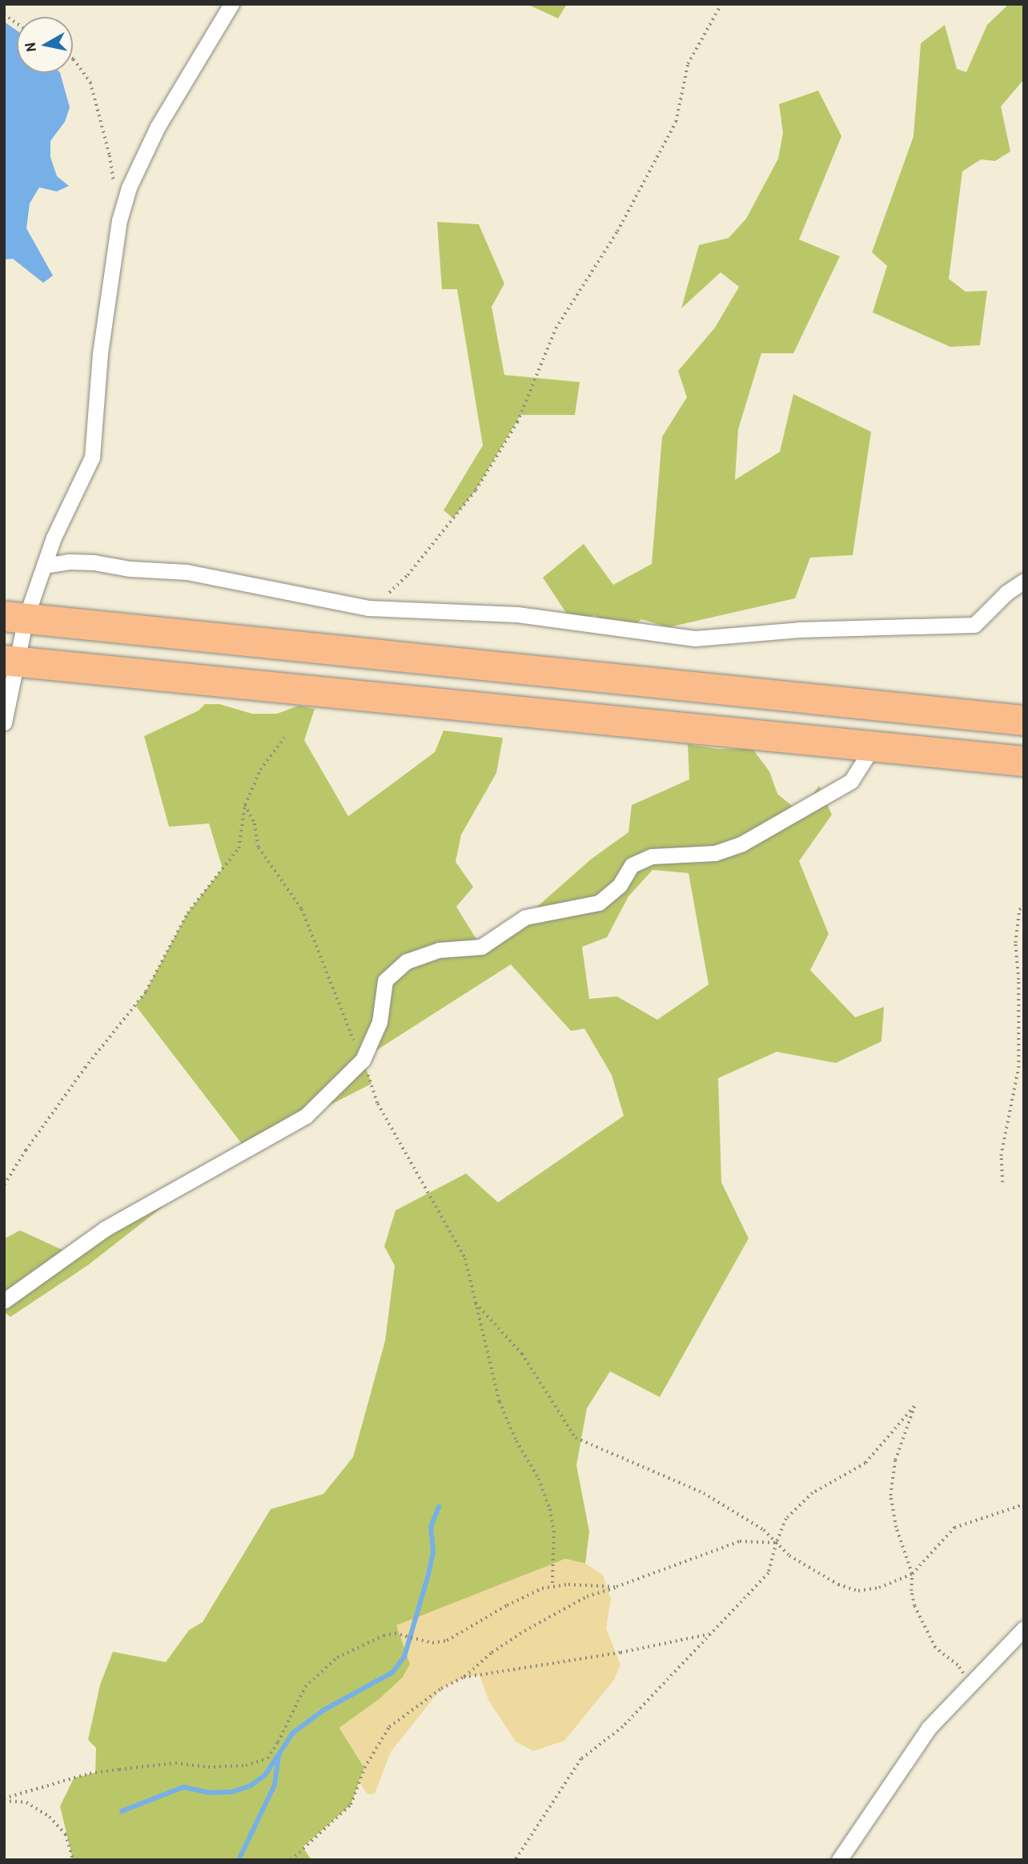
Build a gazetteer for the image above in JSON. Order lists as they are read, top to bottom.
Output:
{
  "north": "left"
}
